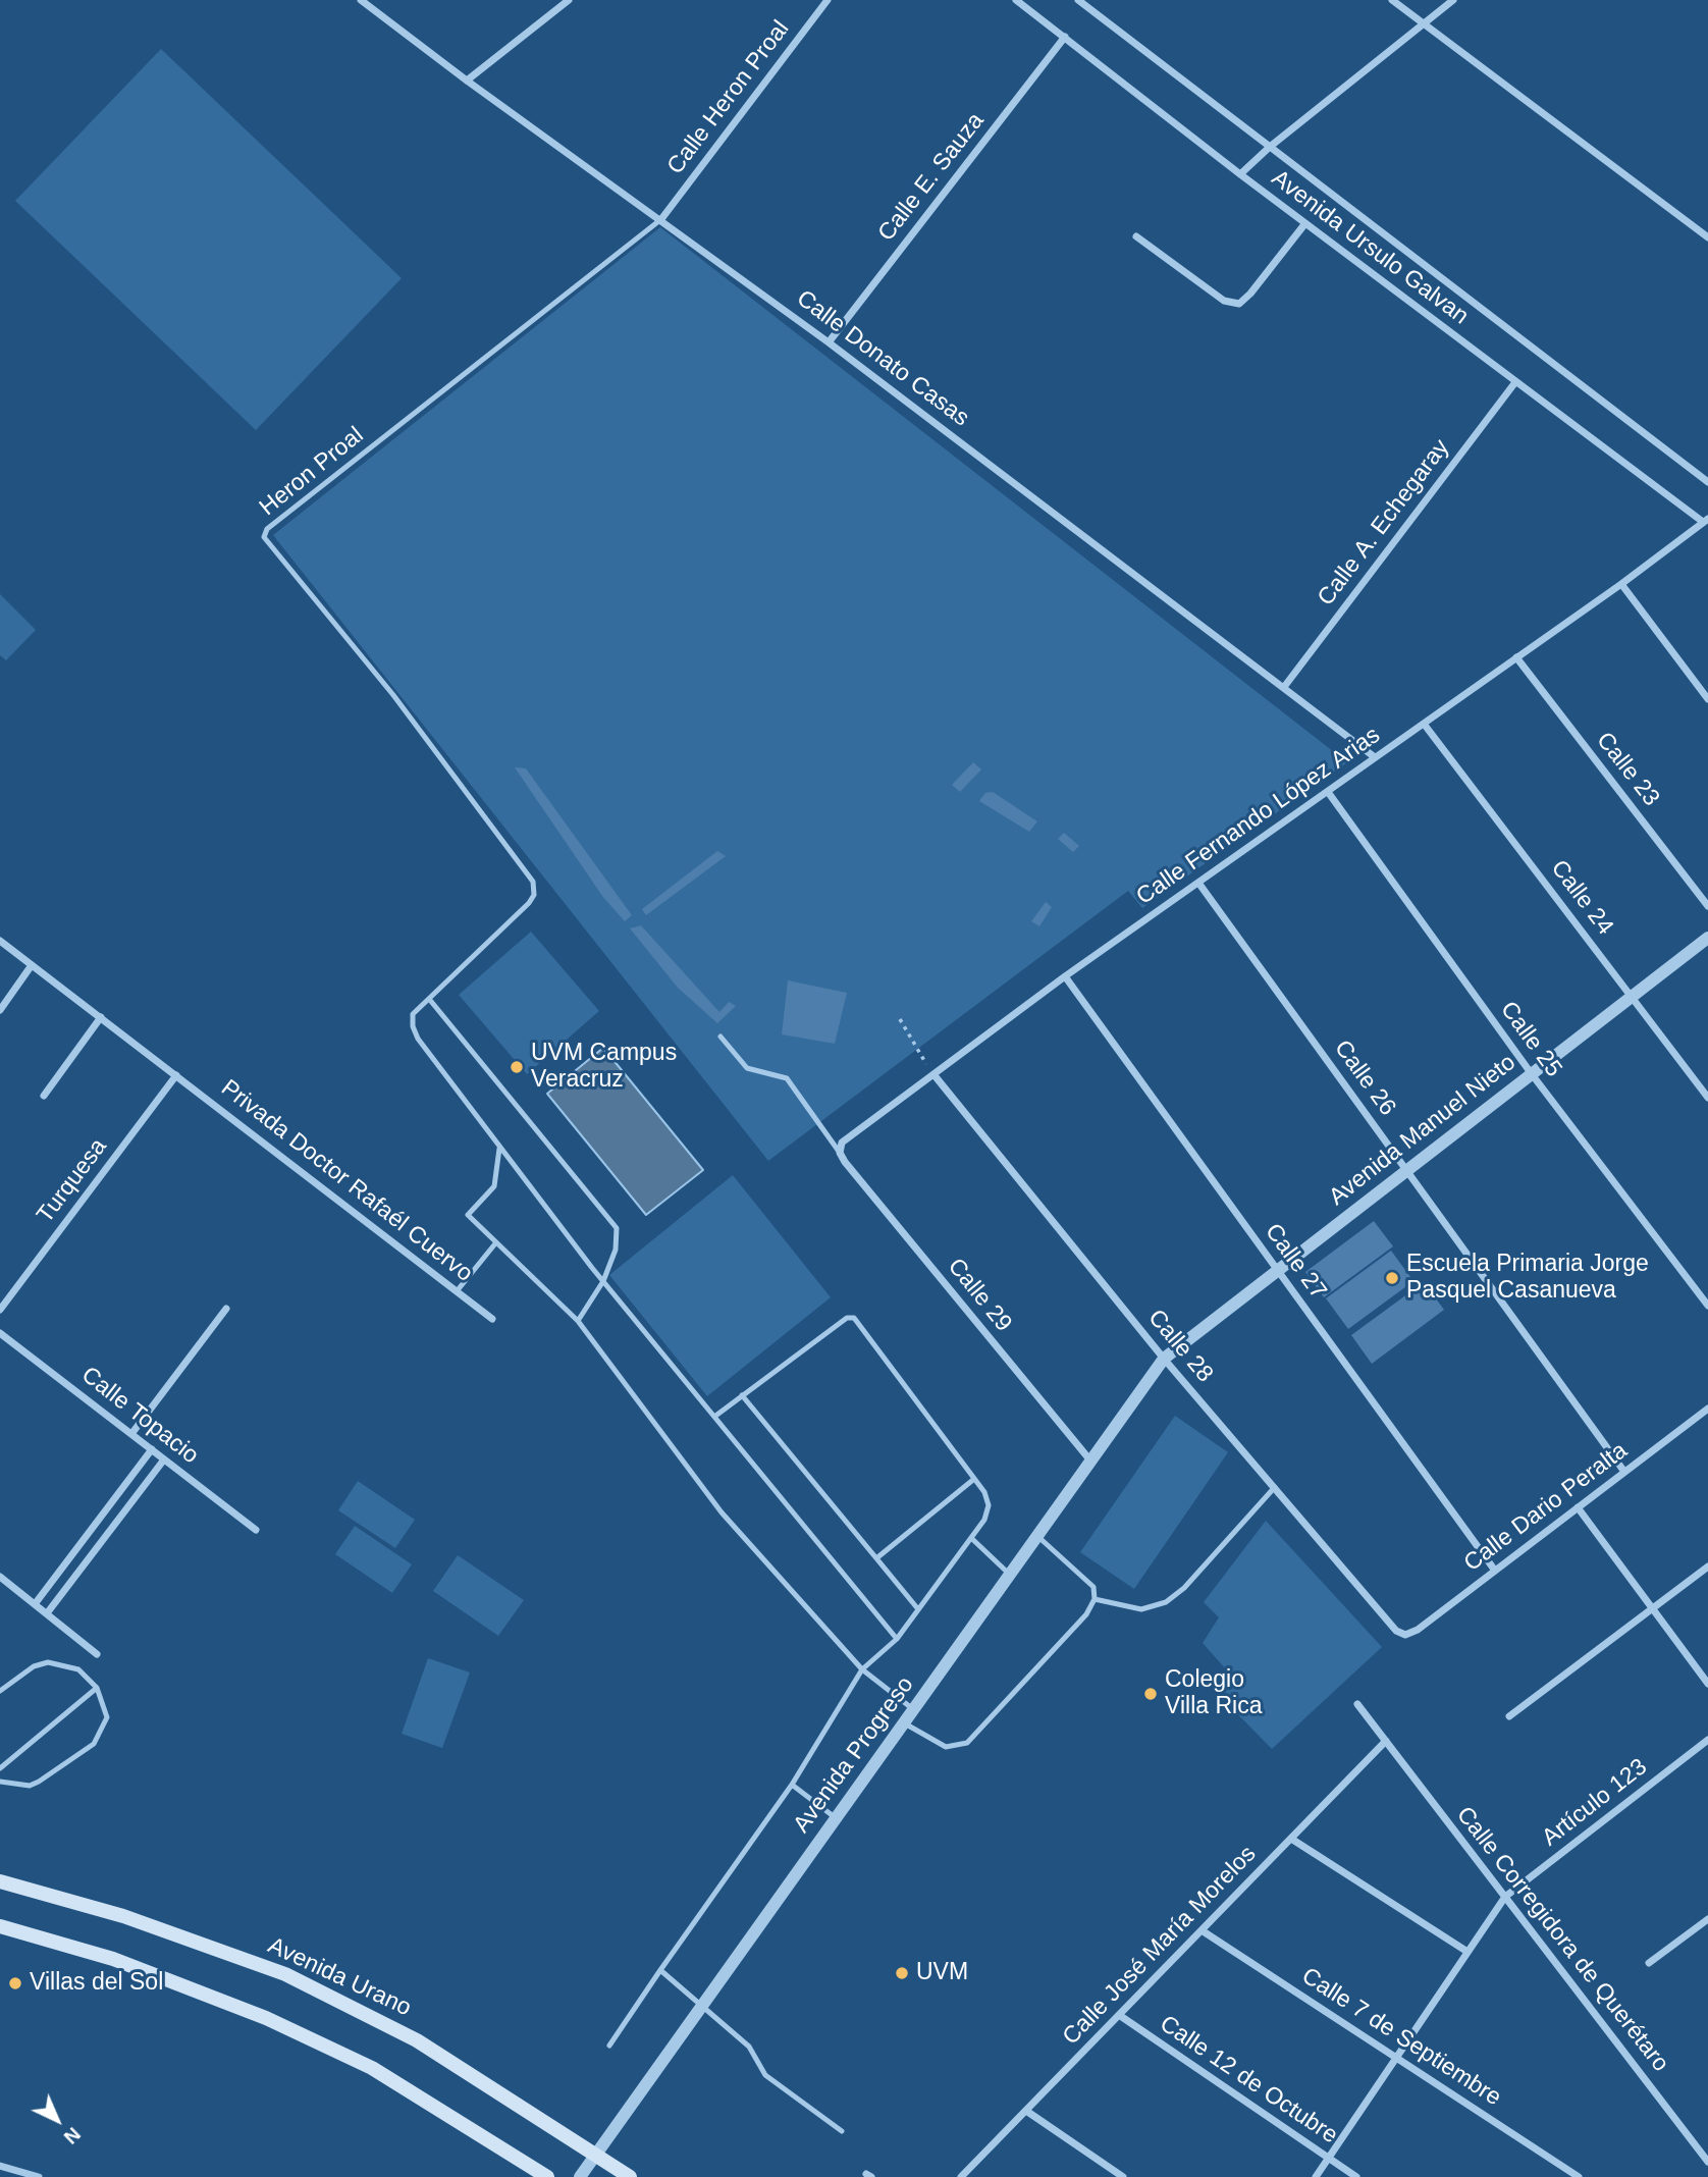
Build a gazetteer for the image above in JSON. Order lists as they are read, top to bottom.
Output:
{
  "streets": {
    "main road": ["Avenida Urano"],
    "street": [
      "Calle Heron Proal",
      "Calle E. Sauza",
      "Avenida Ursulo Galvan",
      "Calle Donato Casas",
      "Calle A. Echegaray",
      "Calle 23",
      "Calle Fernando López Arias",
      "Calle 24",
      "Calle 25",
      "Calle 26",
      "Avenida Manuel Nieto",
      "Turquesa",
      "Privada Doctor Rafaél Cuervo",
      "Calle 27",
      "Calle 29",
      "Calle 28",
      "Calle Topacio",
      "Calle Dario Peralta",
      "Avenida Progreso",
      "Artículo 123",
      "Calle Corregidora de Querétaro",
      "Calle José María Morelos",
      "Calle 7 de Septiembre",
      "Calle 12 de Octubre"
    ],
    "lane": ["Heron Proal"]
  },
  "crossings": [
    ["Calle Heron Proal", "Calle Donato Casas"],
    ["Calle Heron Proal", "Heron Proal"],
    ["Calle E. Sauza", "Avenida Ursulo Galvan"],
    ["Calle E. Sauza", "Calle Donato Casas"],
    ["Avenida Ursulo Galvan", "Calle A. Echegaray"],
    ["Avenida Ursulo Galvan", "Calle Fernando López Arias"],
    ["Calle Donato Casas", "Heron Proal"],
    ["Calle Donato Casas", "Calle A. Echegaray"],
    ["Calle Donato Casas", "Calle Fernando López Arias"],
    ["Calle 23", "Calle Fernando López Arias"],
    ["Calle Fernando López Arias", "Calle 24"],
    ["Calle Fernando López Arias", "Calle 25"],
    ["Calle Fernando López Arias", "Calle 26"],
    ["Calle Fernando López Arias", "Calle 27"],
    ["Calle Fernando López Arias", "Calle 29"],
    ["Calle Fernando López Arias", "Calle 28"],
    ["Calle 24", "Avenida Manuel Nieto"],
    ["Calle 25", "Avenida Manuel Nieto"],
    ["Calle 26", "Avenida Manuel Nieto"],
    ["Calle 26", "Calle Dario Peralta"],
    ["Avenida Manuel Nieto", "Calle 27"],
    ["Avenida Manuel Nieto", "Calle 28"],
    ["Avenida Manuel Nieto", "Avenida Progreso"],
    ["Turquesa", "Privada Doctor Rafaél Cuervo"],
    ["Calle 27", "Calle Dario Peralta"],
    ["Calle 29", "Avenida Progreso"],
    ["Calle 28", "Calle Dario Peralta"],
    ["Calle 28", "Avenida Progreso"],
    ["Avenida Progreso", "Avenida Urano"],
    ["Artículo 123", "Calle Corregidora de Querétaro"],
    ["Artículo 123", "Calle 7 de Septiembre"],
    ["Artículo 123", "Calle 12 de Octubre"],
    ["Calle Corregidora de Querétaro", "Calle José María Morelos"],
    ["Calle José María Morelos", "Calle 7 de Septiembre"],
    ["Calle José María Morelos", "Calle 12 de Octubre"]
  ],
  "places": [
    "UVM Campus Veracruz",
    "Escuela Primaria Jorge Pasquel Casanueva",
    "Colegio Villa Rica",
    "UVM",
    "Villas del Sol"
  ],
  "north": "bottom right"
}
